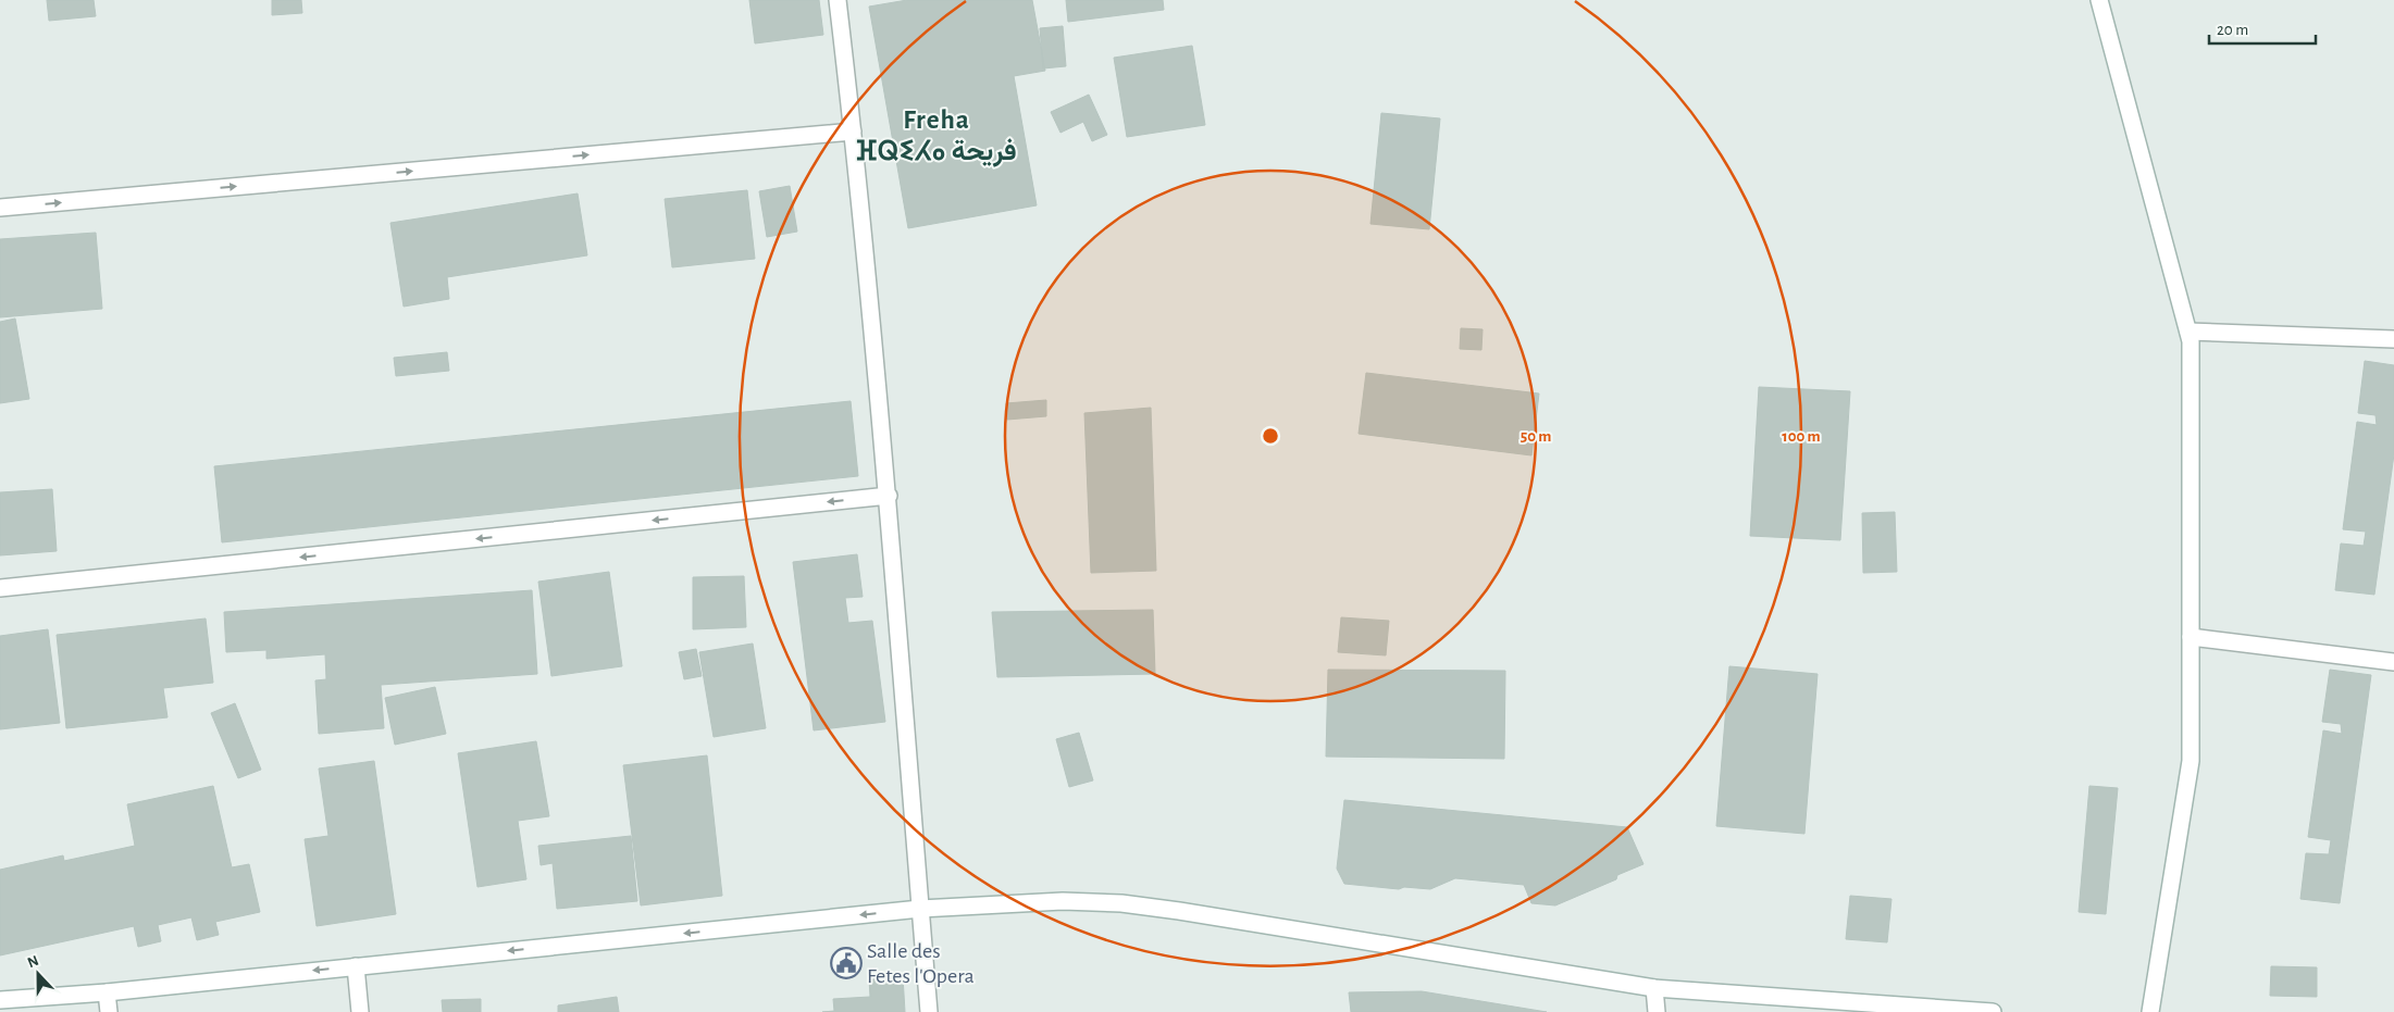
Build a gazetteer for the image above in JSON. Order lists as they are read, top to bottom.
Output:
{
  "districts": ["Freha ⴼⵕⵉⵃⴰ فريحة"],
  "places": {
    "public building": ["Salle des Fetes l'Opera"]
  },
  "scale_bar": "20 m",
  "north": "top",
  "rings": ["50 m", "100 m"]
}
